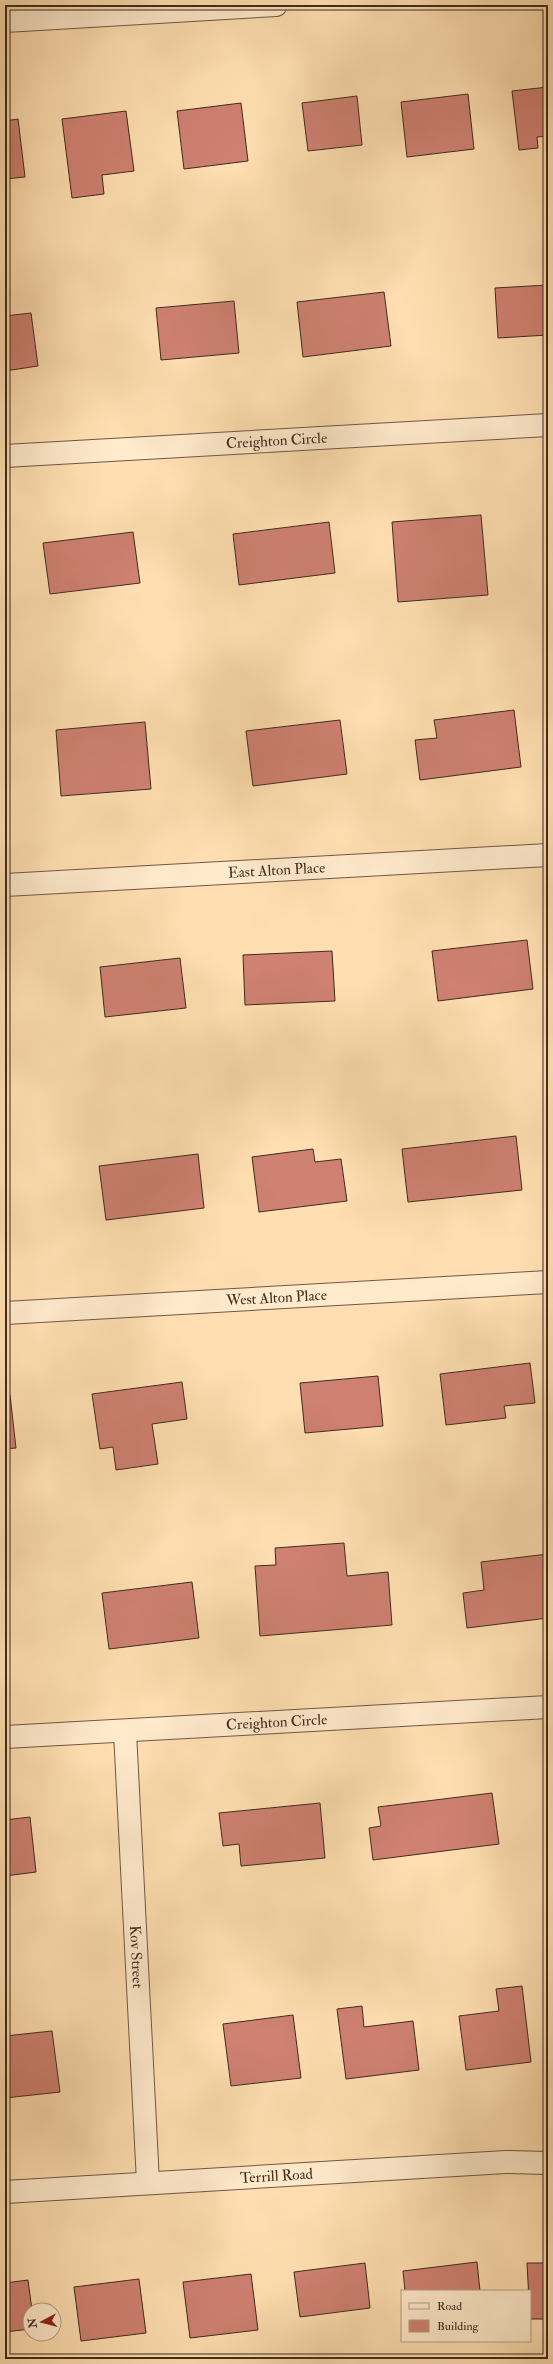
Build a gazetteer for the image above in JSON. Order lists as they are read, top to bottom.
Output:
{
  "streets": {
    "street": [
      "Creighton Circle",
      "East Alton Place",
      "West Alton Place",
      "Kov Street",
      "Terrill Road"
    ]
  },
  "crossings": [
    ["Creighton Circle", "Kov Street"],
    ["Kov Street", "Terrill Road"]
  ],
  "legend": ["Road", "Building"],
  "north": "left"
}
